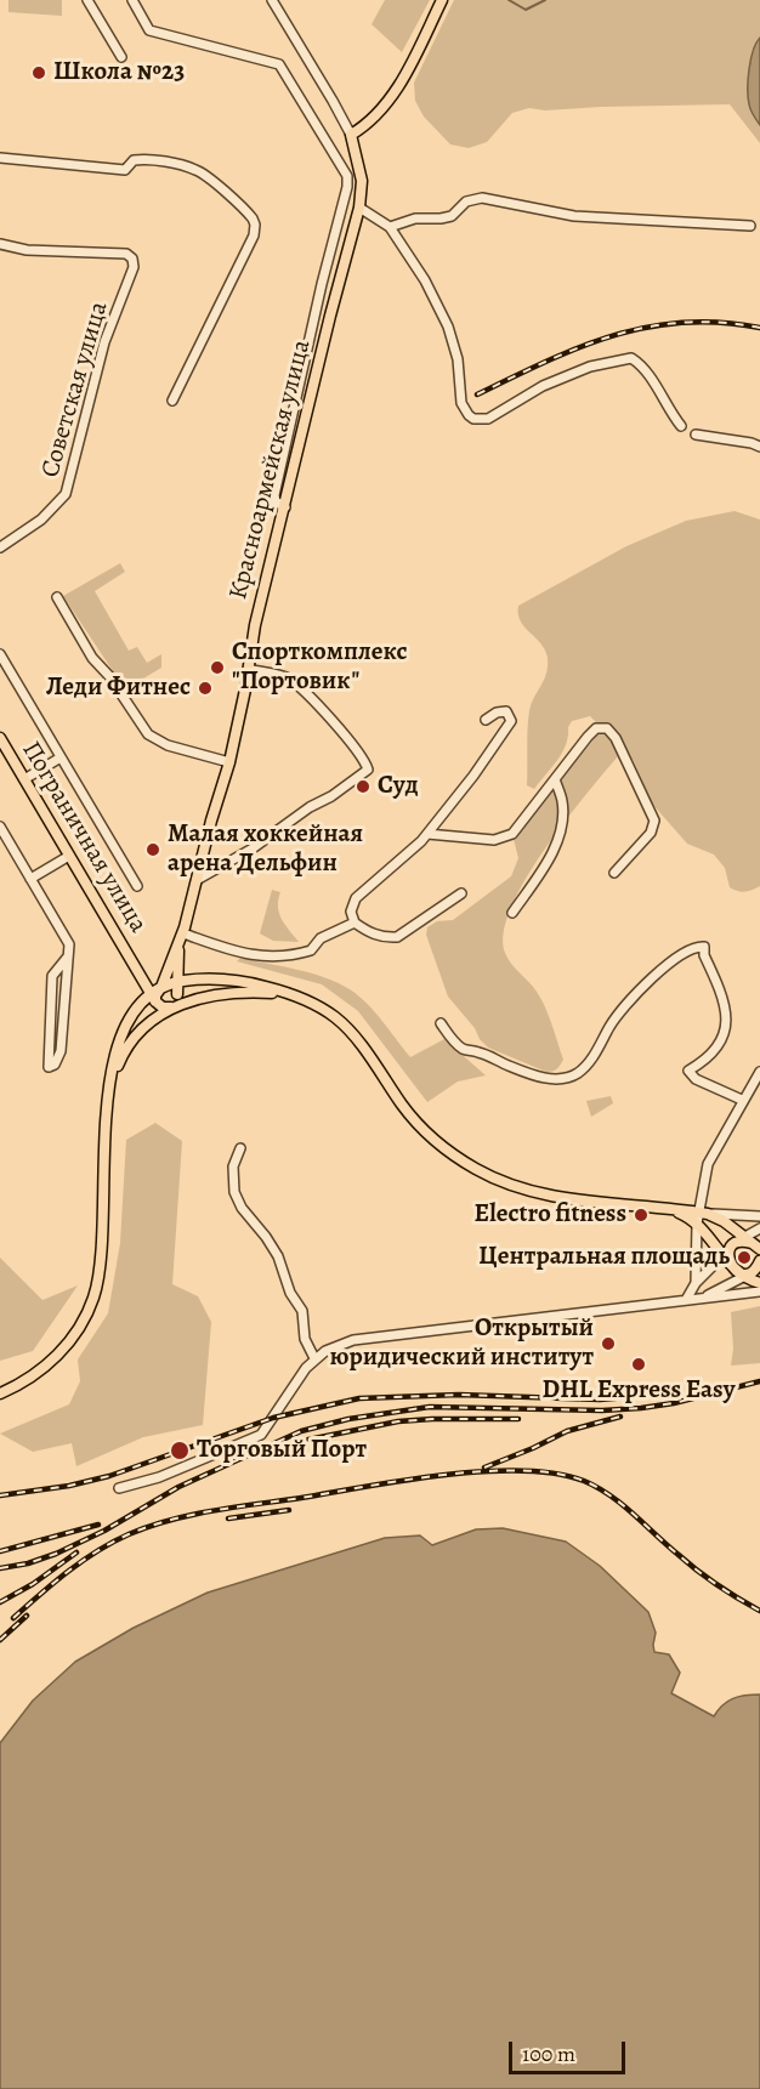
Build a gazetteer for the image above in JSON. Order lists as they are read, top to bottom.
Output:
{
  "streets": {
    "main road": ["Красноармейская улица", "Пограничная улица"],
    "street": ["Советская улица"]
  },
  "crossings": [
    ["Красноармейская улица", "Пограничная улица"]
  ],
  "places": [
    "Школа №23",
    "Спорткомплекс \"Портовик\"",
    "Леди Фитнес",
    "Суд",
    "Малая хоккейная арена Дельфин",
    "Electro fitness",
    "Центральная площадь",
    "Открытый юридический институт",
    "DHL Express Easy",
    "Торговый Порт"
  ],
  "scale_bar": "100 m"
}
